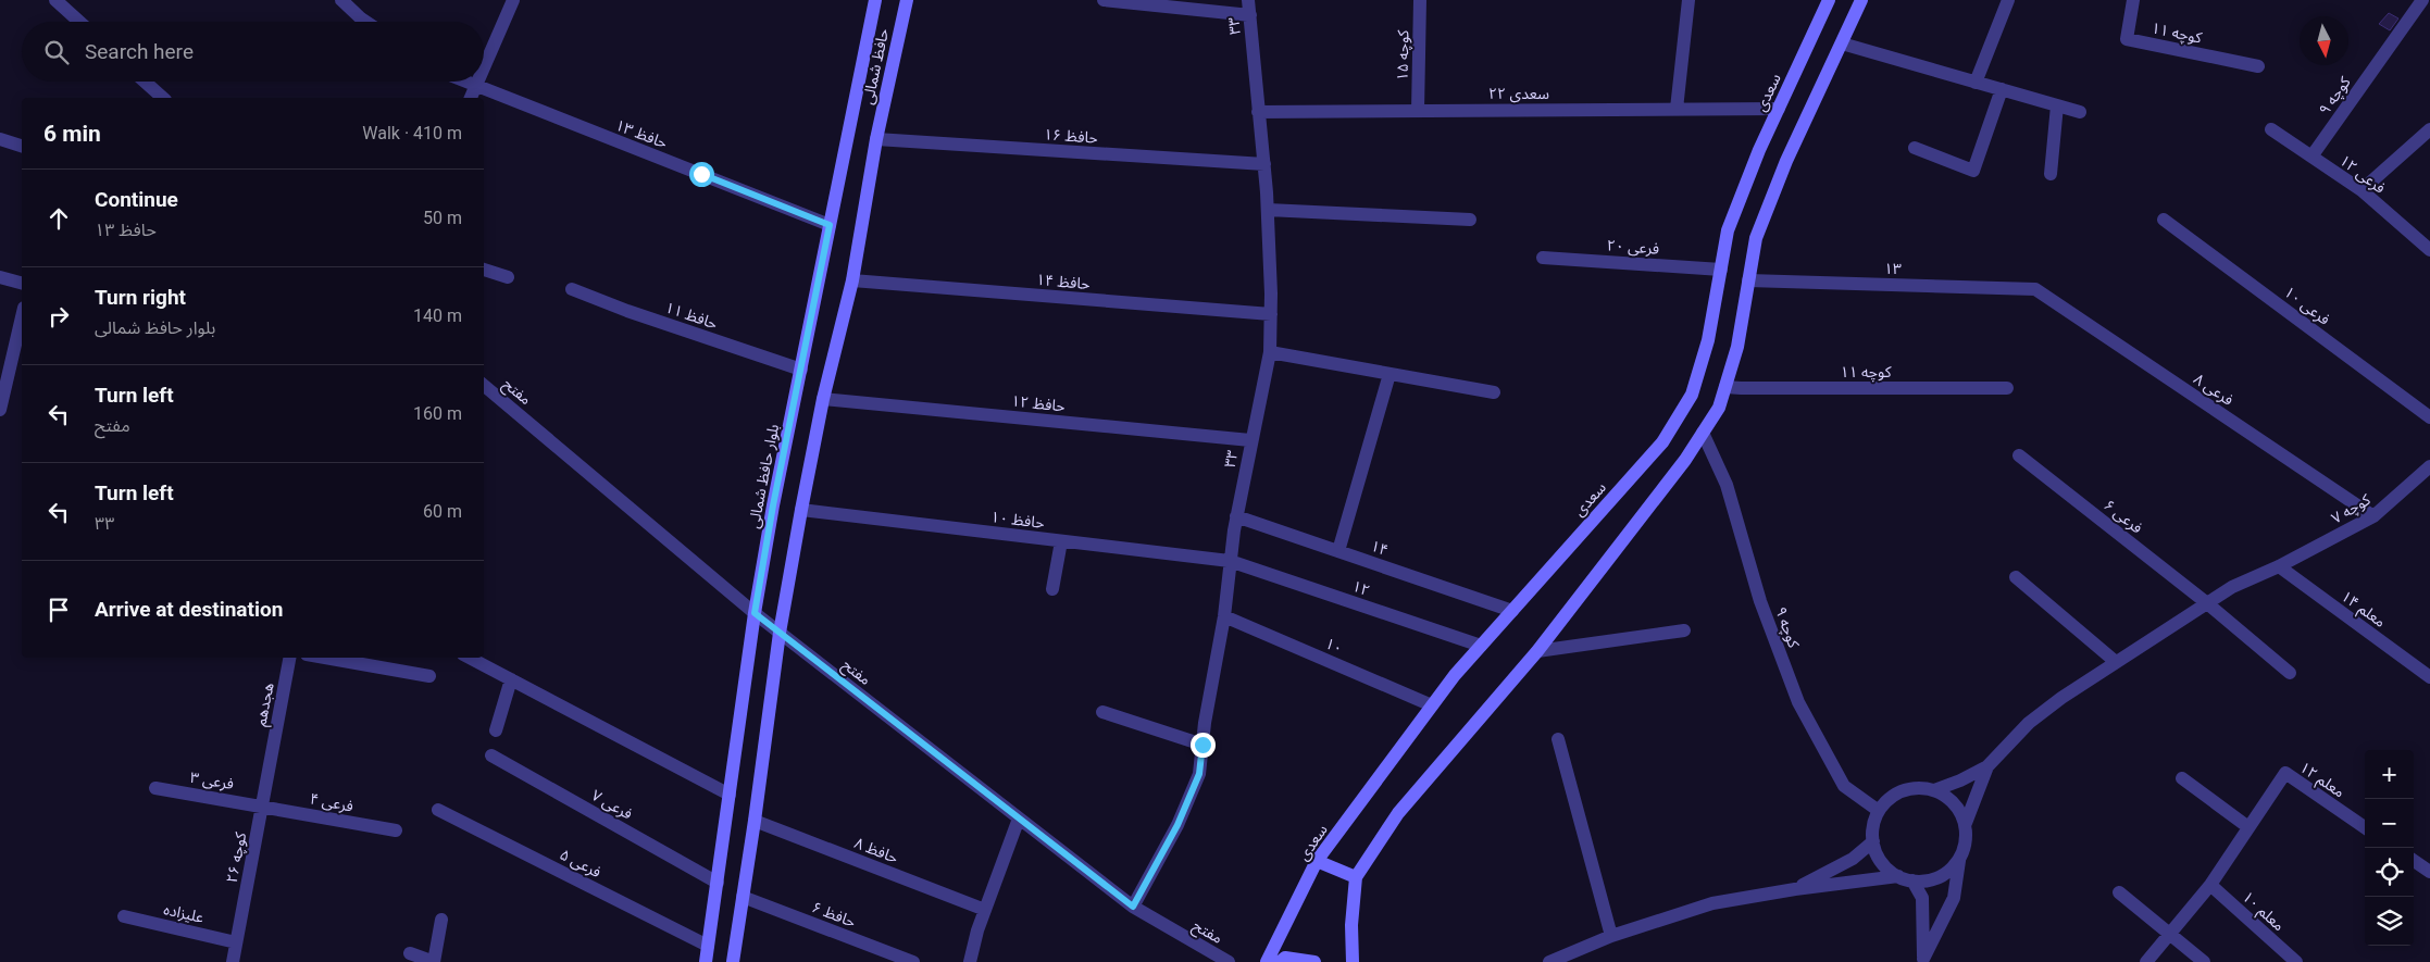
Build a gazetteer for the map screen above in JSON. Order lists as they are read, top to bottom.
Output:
{
  "streets": {
    "street": [
      "۳۳",
      "کوچه ۱۱",
      "کوچه ۱۵",
      "حافظ شمالی",
      "سعدی",
      "سعدی ۲۲",
      "کوچه ۹",
      "حافظ ۱۳",
      "حافظ ۱۶",
      "فرعی ۱۲",
      "فرعی ۲۰",
      "۱۳",
      "حافظ ۱۴",
      "فرعی ۱۰",
      "حافظ ۱۱",
      "فرعی ۸",
      "مفتح",
      "حافظ ۱۲",
      "بلوار حافظ شمالی",
      "کوچه ۷",
      "فرعی ۶",
      "حافظ ۱۰",
      "۱۴",
      "۱۲",
      "معلم ۱۴",
      "۱۰",
      "هجدهم",
      "معلم ۱۲",
      "فرعی ۳",
      "فرعی ۴",
      "فرعی ۷",
      "حافظ ۸",
      "کوچه ۲۶",
      "فرعی ۵",
      "معلم ۱۰",
      "علیزاده",
      "حافظ ۶"
    ]
  },
  "crossings": [
    ["۳۳", "سعدی ۲۲"],
    ["۳۳", "حافظ ۱۶"],
    ["۳۳", "حافظ ۱۴"],
    ["۳۳", "مفتح"],
    ["۳۳", "حافظ ۱۲"],
    ["۳۳", "حافظ ۱۰"],
    ["۳۳", "۱۴"],
    ["۳۳", "۱۲"],
    ["۳۳", "۱۰"],
    ["کوچه ۱۵", "سعدی ۲۲"],
    ["حافظ شمالی", "حافظ ۱۶"],
    ["سعدی", "سعدی ۲۲"],
    ["سعدی", "فرعی ۲۰"],
    ["سعدی", "۱۴"],
    ["سعدی", "۱۲"],
    ["سعدی", "۱۰"],
    ["کوچه ۹", "فرعی ۱۲"],
    ["حافظ ۱۳", "بلوار حافظ شمالی"],
    ["۱۳", "فرعی ۸"],
    ["حافظ ۱۱", "بلوار حافظ شمالی"],
    ["فرعی ۸", "کوچه ۷"],
    ["مفتح", "بلوار حافظ شمالی"],
    ["بلوار حافظ شمالی", "فرعی ۷"],
    ["بلوار حافظ شمالی", "فرعی ۵"],
    ["کوچه ۷", "فرعی ۶"],
    ["کوچه ۷", "معلم ۱۴"],
    ["حافظ ۱۰", "۱۲"],
    ["هجدهم", "کوچه ۲۶"],
    ["فرعی ۳", "فرعی ۴"],
    ["فرعی ۳", "کوچه ۲۶"],
    ["فرعی ۴", "کوچه ۲۶"],
    ["کوچه ۲۶", "علیزاده"]
  ],
  "north": "bottom",
  "page": {
    "search": "Search here",
    "heading": ["6 min", "Walk · 410 m"],
    "list": [
      ["Continue", "حافظ ۱۳", "50 m"],
      ["Turn right", "بلوار حافظ شمالی", "140 m"],
      ["Turn left", "مفتح", "160 m"],
      ["Turn left", "۳۳", "60 m"],
      "Arrive at destination"
    ],
    "map_buttons": ["+", "−"]
  }
}
